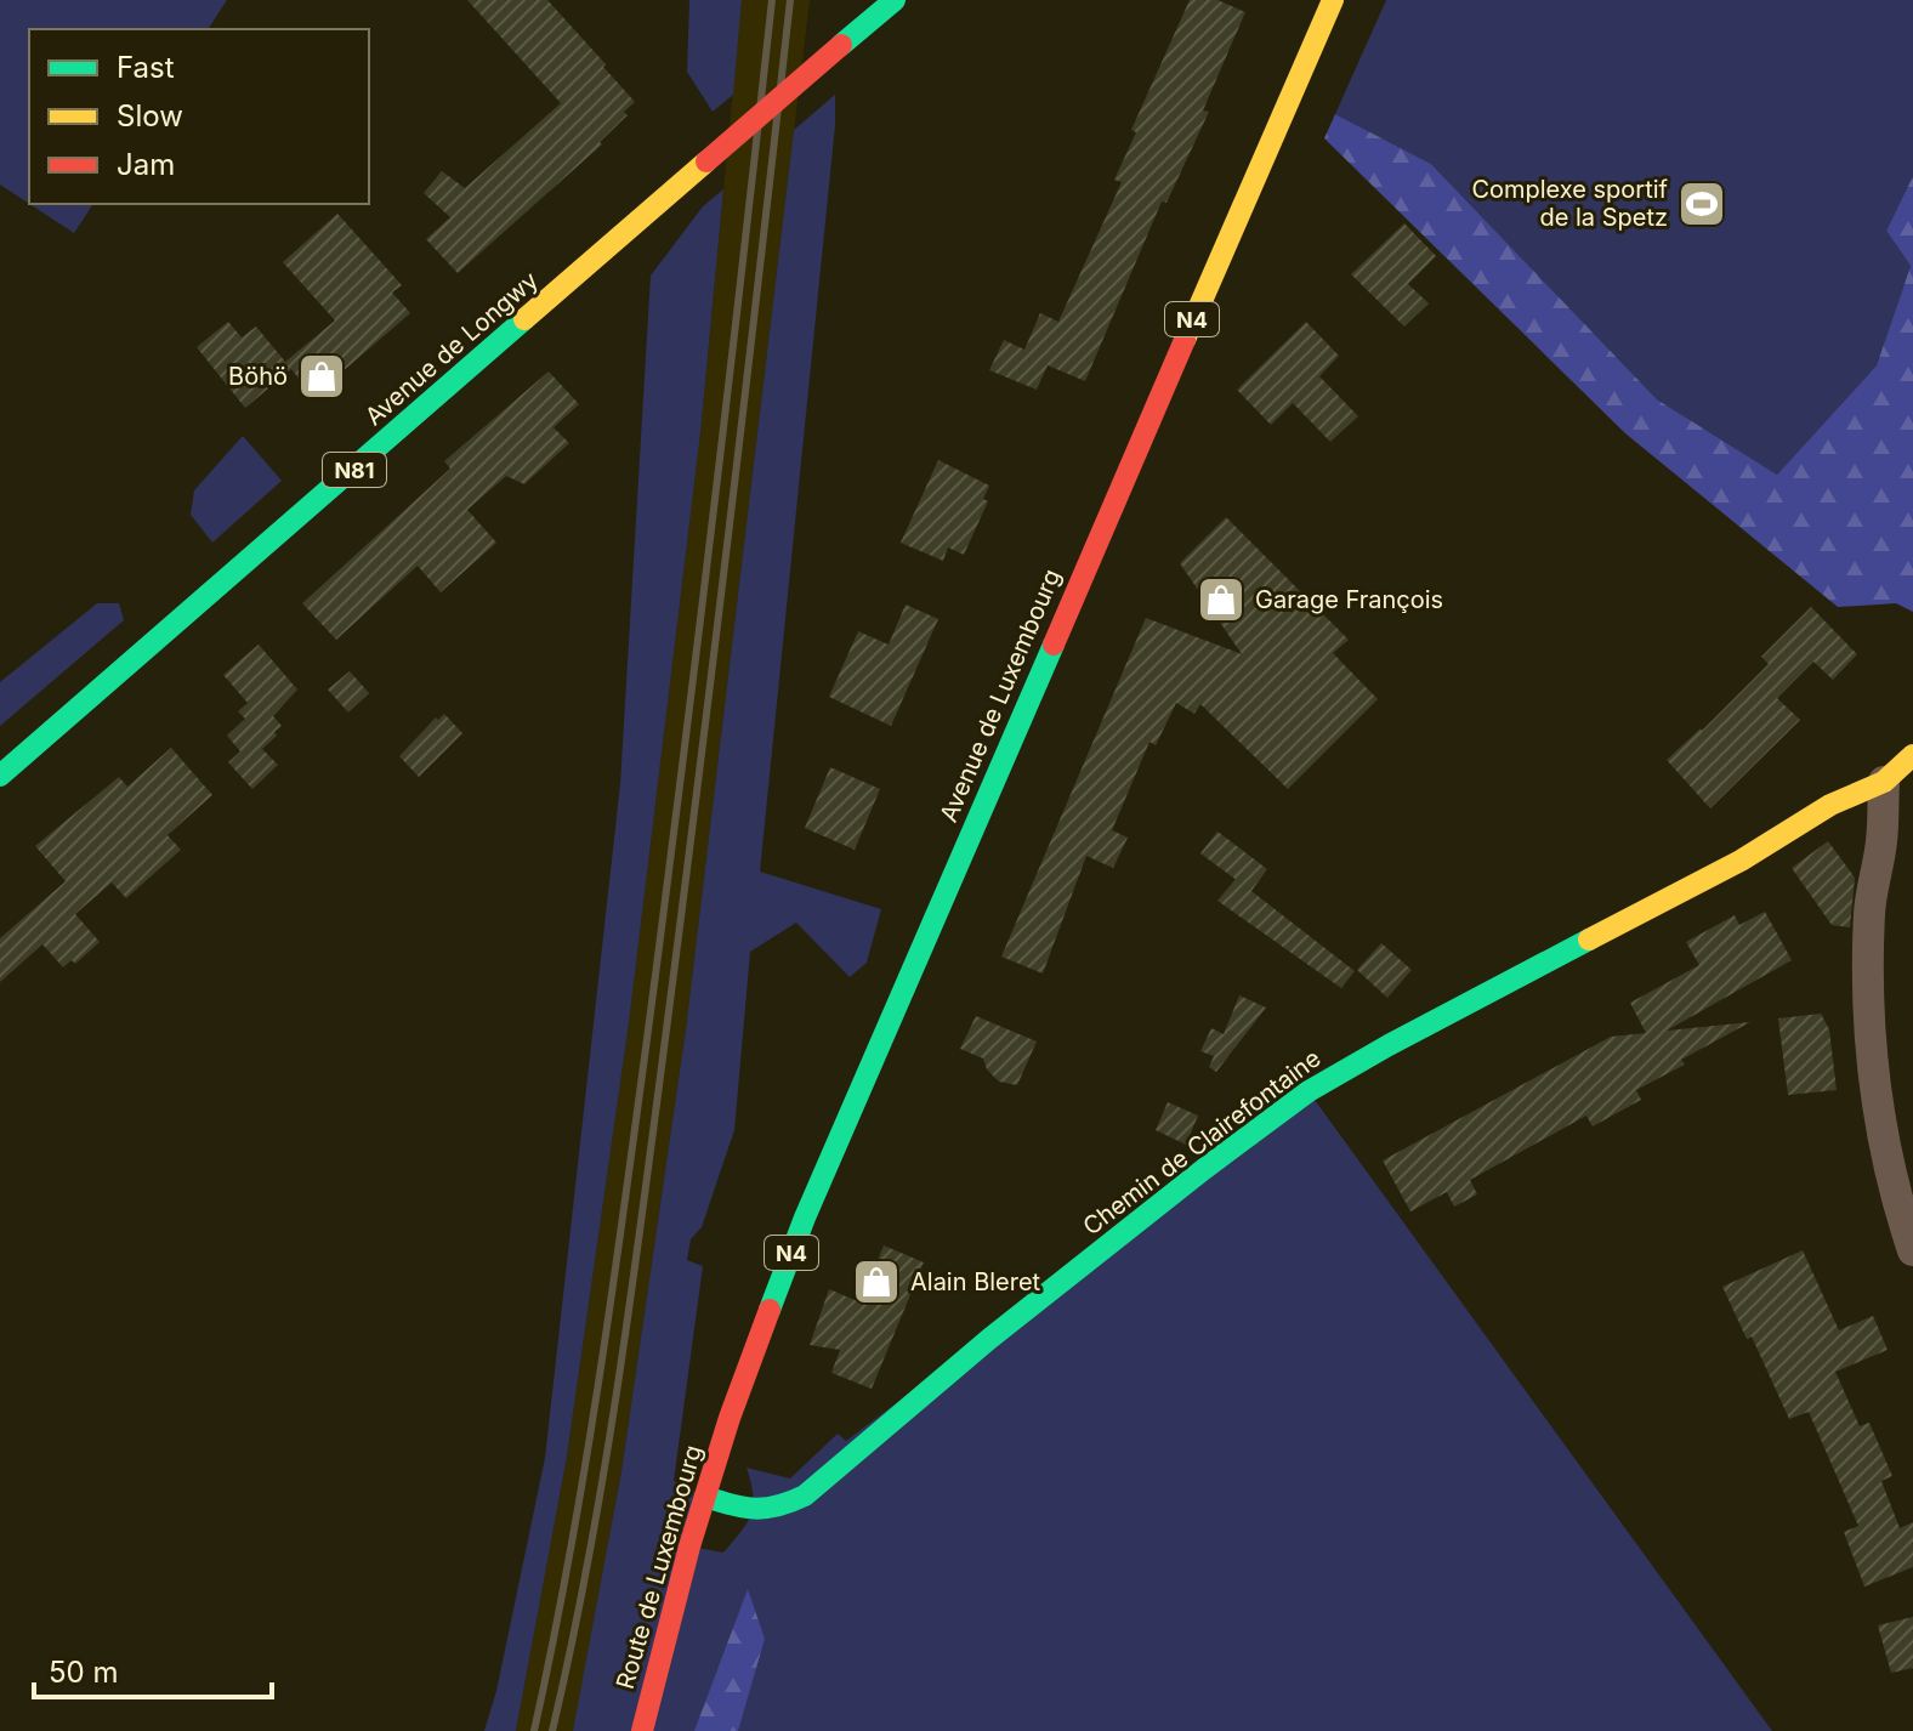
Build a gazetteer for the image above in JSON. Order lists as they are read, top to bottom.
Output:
{
  "streets": {
    "main road": [
      "N4",
      "Avenue de Longwy",
      "N81",
      "Avenue de Luxembourg",
      "Chemin de Clairefontaine",
      "Route de Luxembourg"
    ]
  },
  "crossings": [
    ["Avenue de Luxembourg", "Route de Luxembourg"],
    ["Chemin de Clairefontaine", "Route de Luxembourg"]
  ],
  "places": {
    "sports": ["Complexe sportif de la Spetz"],
    "shop": ["Böhö", "Garage François", "Alain Bleret"]
  },
  "legend": ["Fast", "Slow", "Jam"],
  "scale_bar": "50 m"
}
